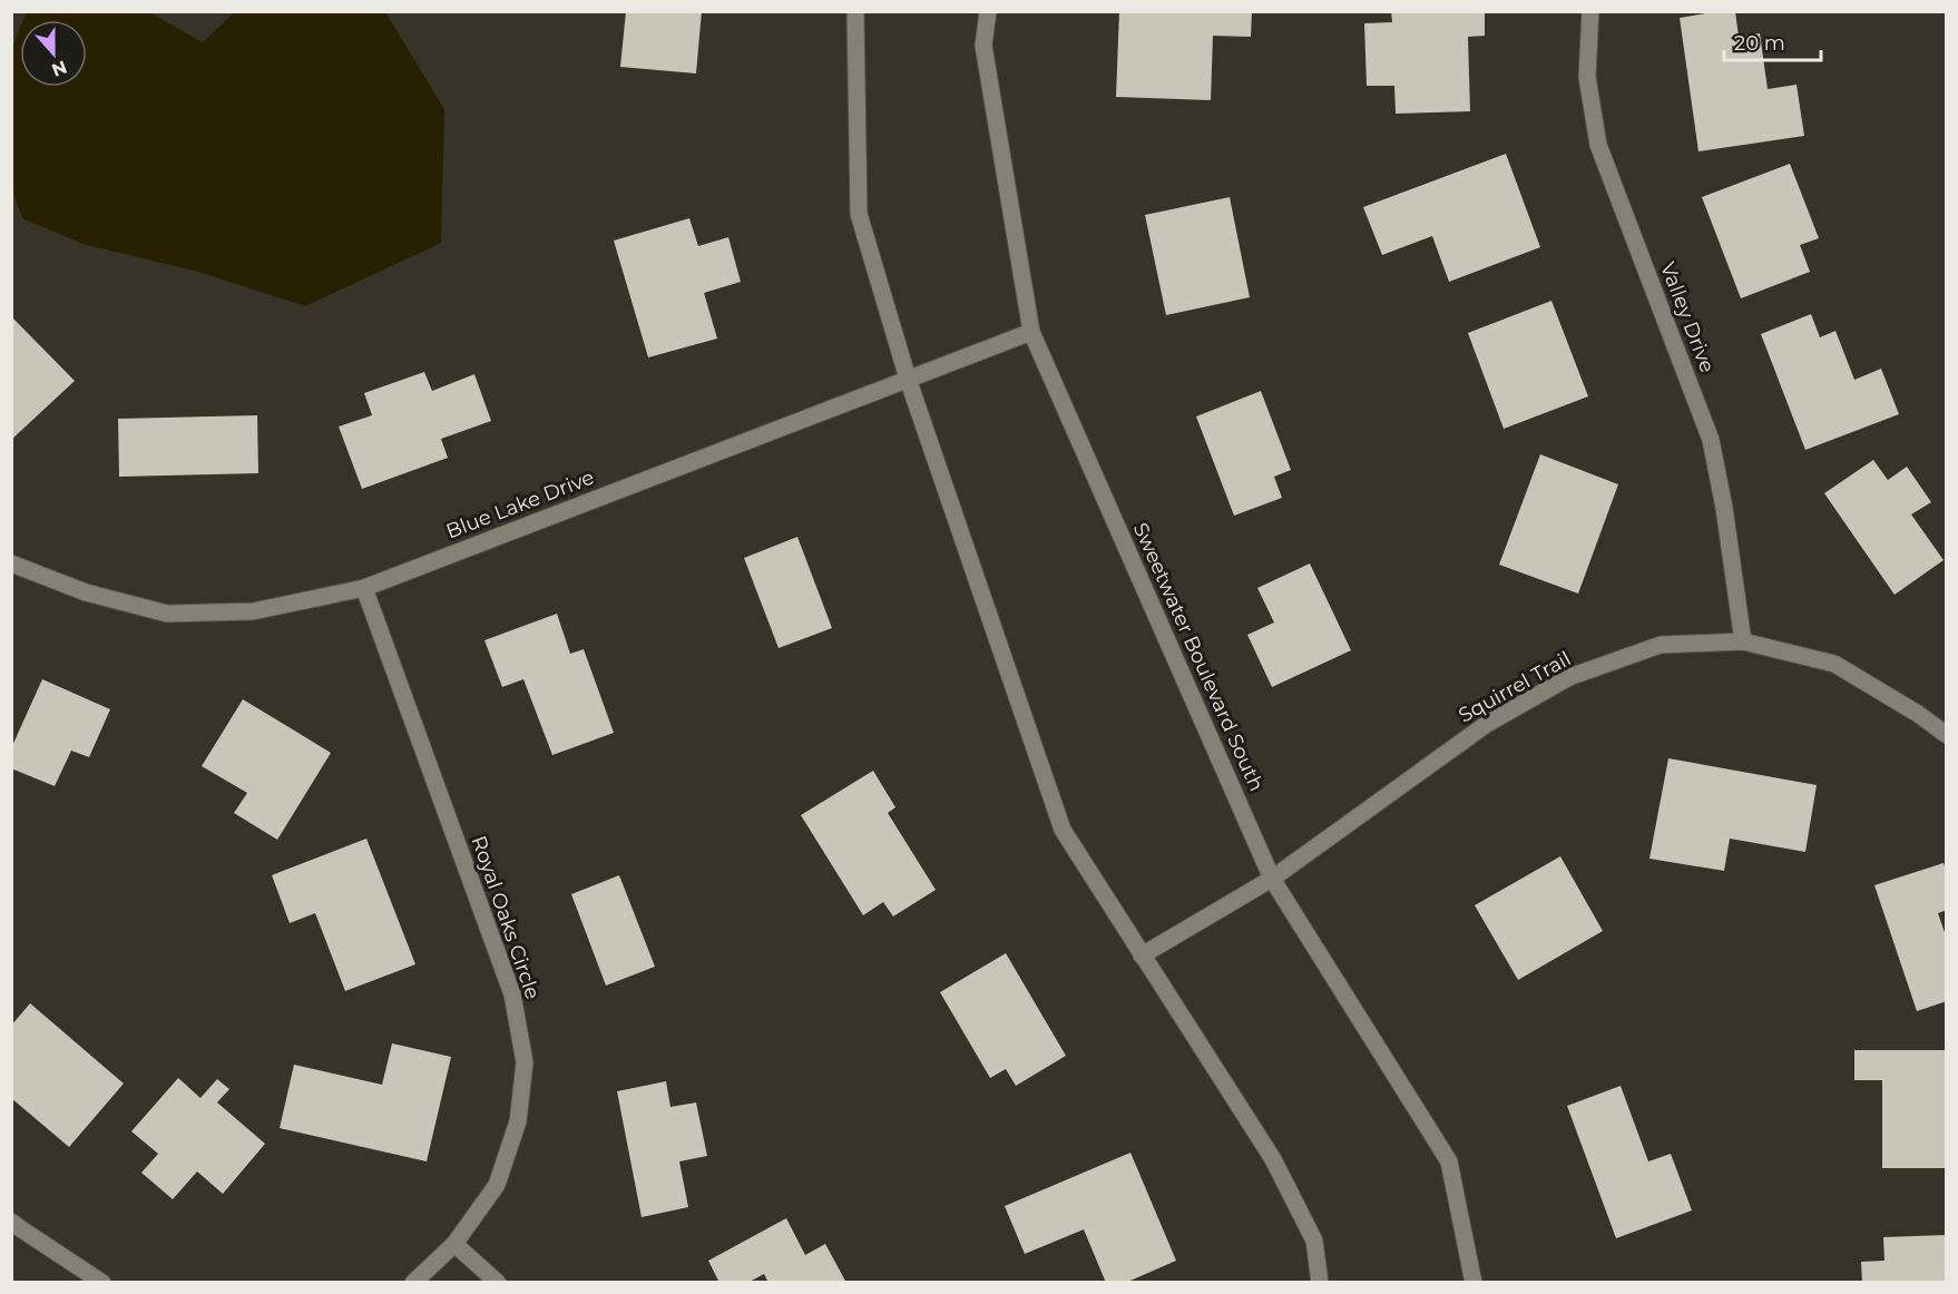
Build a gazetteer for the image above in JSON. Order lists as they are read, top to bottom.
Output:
{
  "streets": {
    "street": [
      "Valley Drive",
      "Blue Lake Drive",
      "Sweetwater Boulevard South",
      "Squirrel Trail",
      "Royal Oaks Circle"
    ]
  },
  "crossings": [
    ["Valley Drive", "Squirrel Trail"],
    ["Blue Lake Drive", "Sweetwater Boulevard South"],
    ["Blue Lake Drive", "Royal Oaks Circle"],
    ["Sweetwater Boulevard South", "Squirrel Trail"]
  ],
  "scale_bar": "20 m",
  "north": "bottom"
}
